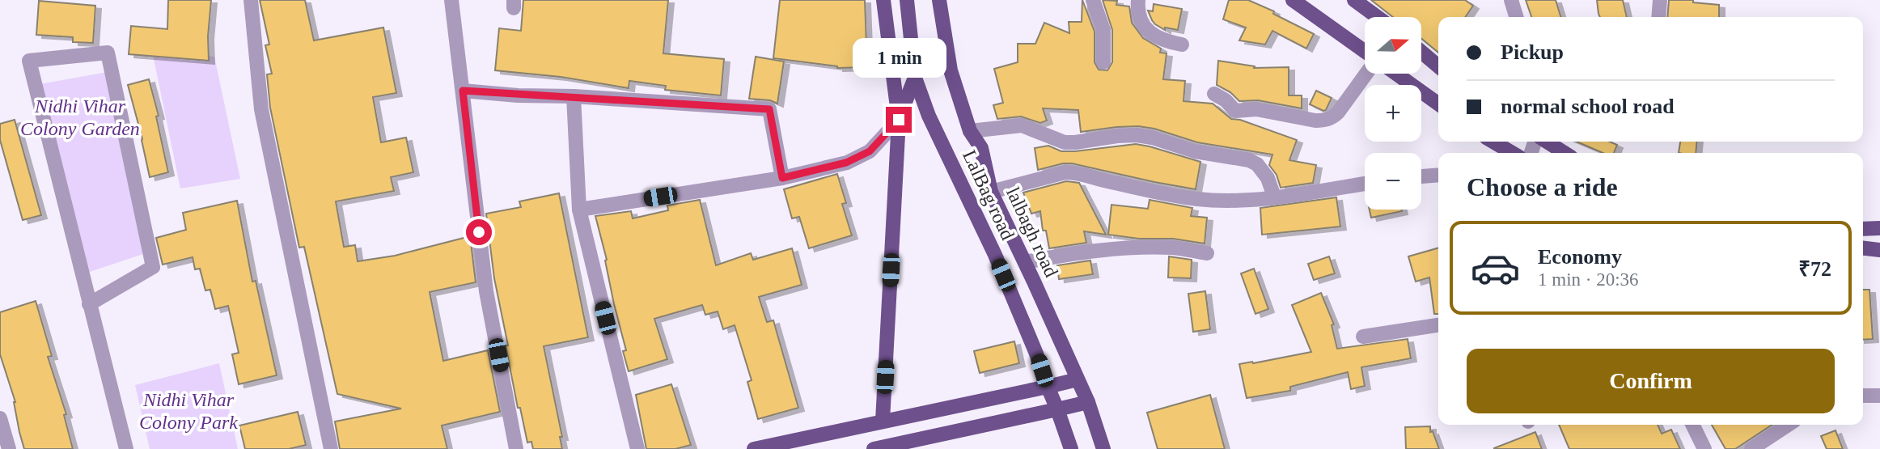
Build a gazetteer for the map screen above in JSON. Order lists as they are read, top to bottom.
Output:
{
  "streets": {
    "main road": ["LalBag road", "lalbagh road"]
  },
  "parks": ["Nidhi Vihar Colony Garden", "Nidhi Vihar Colony Park"],
  "north": "right",
  "page": {
    "map_buttons": ["+", "−"],
    "banner": ["Pickup", "normal school road"],
    "bubble": "1 min",
    "heading": "Choose a ride",
    "list": [
      {
        "name": "Economy",
        "note": "1 min · 20:36",
        "value": "₹72"
      }
    ],
    "buttons": "Confirm"
  }
}
